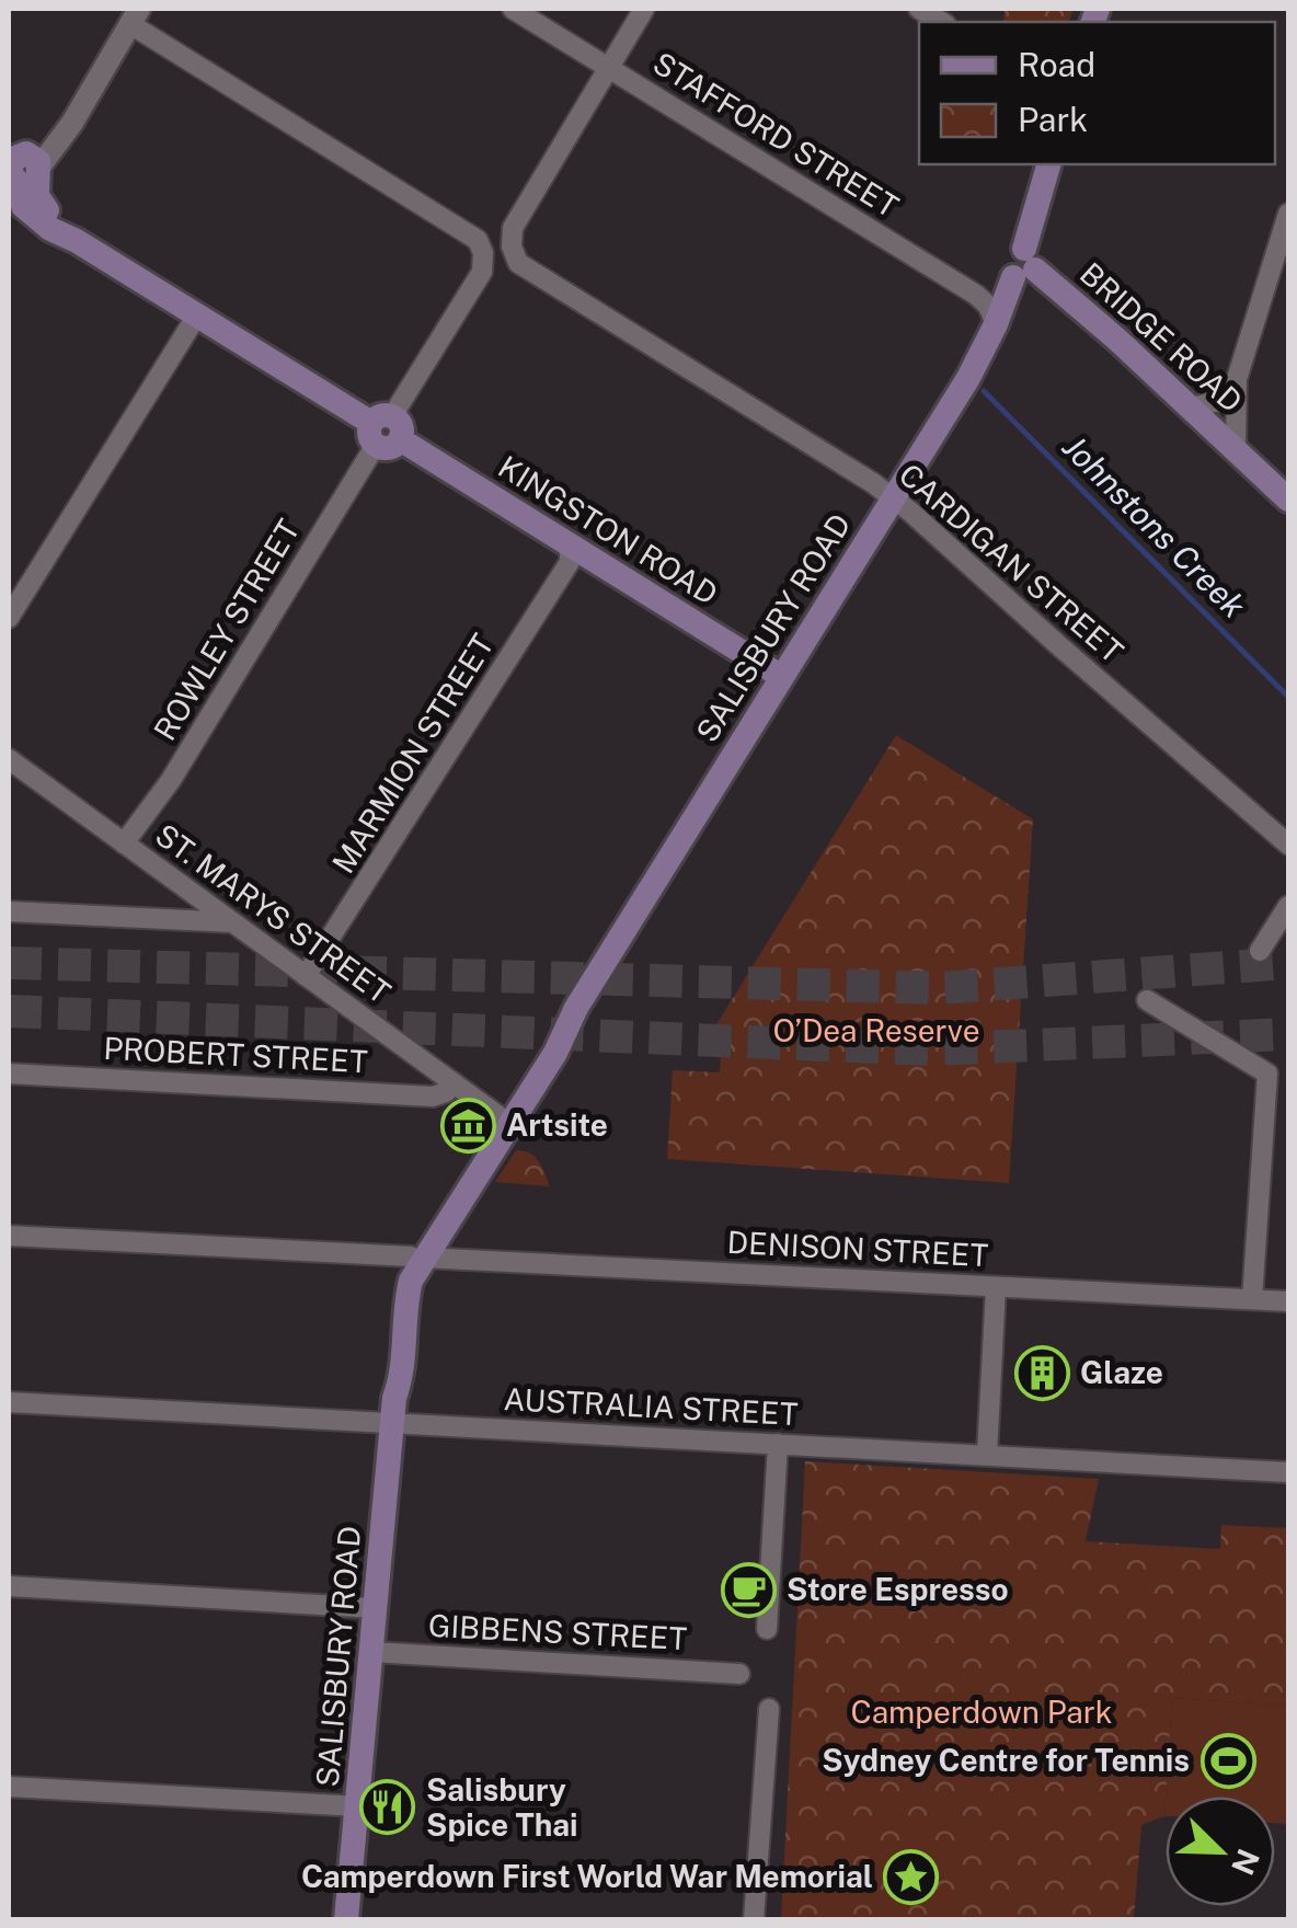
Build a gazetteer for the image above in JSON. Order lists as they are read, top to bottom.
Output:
{
  "streets": {
    "main road": ["BRIDGE ROAD", "KINGSTON ROAD", "SALISBURY ROAD"],
    "street": [
      "STAFFORD STREET",
      "CARDIGAN STREET",
      "ROWLEY STREET",
      "MARMION STREET",
      "ST. MARYS STREET",
      "PROBERT STREET",
      "DENISON STREET",
      "AUSTRALIA STREET",
      "GIBBENS STREET"
    ]
  },
  "crossings": [
    ["STAFFORD STREET", "CARDIGAN STREET"],
    ["STAFFORD STREET", "SALISBURY ROAD"],
    ["BRIDGE ROAD", "SALISBURY ROAD"],
    ["KINGSTON ROAD", "SALISBURY ROAD"],
    ["KINGSTON ROAD", "ROWLEY STREET"],
    ["KINGSTON ROAD", "MARMION STREET"],
    ["CARDIGAN STREET", "SALISBURY ROAD"],
    ["SALISBURY ROAD", "ST. MARYS STREET"],
    ["SALISBURY ROAD", "DENISON STREET"],
    ["SALISBURY ROAD", "AUSTRALIA STREET"],
    ["SALISBURY ROAD", "GIBBENS STREET"],
    ["ROWLEY STREET", "ST. MARYS STREET"],
    ["MARMION STREET", "ST. MARYS STREET"],
    ["ST. MARYS STREET", "PROBERT STREET"]
  ],
  "water": ["Johnstons Creek"],
  "parks": ["O’Dea Reserve", "Camperdown Park"],
  "places": {
    "museum": ["Artsite"],
    "building": ["Glaze"],
    "cafe": ["Store Espresso"],
    "sports": ["Sydney Centre for Tennis"],
    "restaurant": ["Salisbury Spice Thai"],
    "place": ["Camperdown First World War Memorial"]
  },
  "legend": ["Road", "Park"],
  "north": "bottom right"
}
